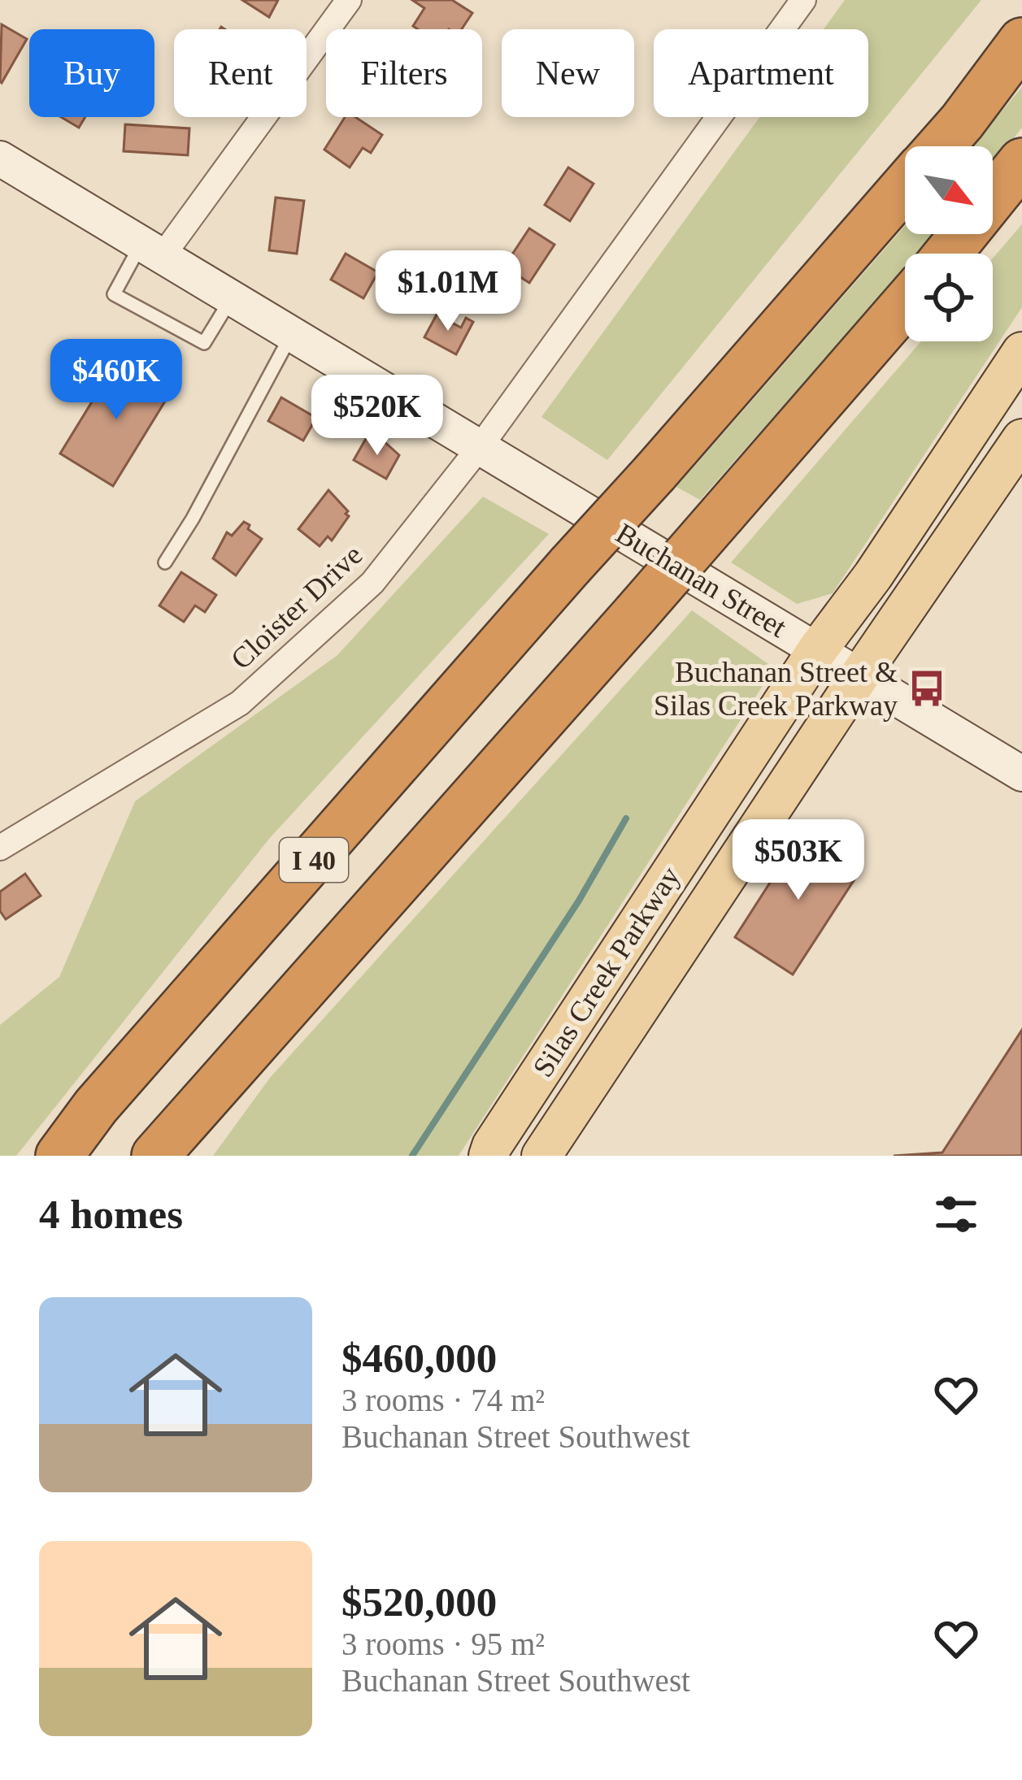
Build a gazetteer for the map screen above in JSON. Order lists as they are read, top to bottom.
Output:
{
  "streets": {
    "highway": ["I 40"],
    "main road": ["Silas Creek Parkway"],
    "street": ["Buchanan Street", "Cloister Drive"]
  },
  "crossings": [
    ["Buchanan Street", "Cloister Drive"],
    ["Buchanan Street", "Silas Creek Parkway"]
  ],
  "places": {
    "bus stop": ["Buchanan Street & Silas Creek Parkway"]
  },
  "north": "bottom right",
  "page": {
    "chip": [
      "Buy",
      "Rent",
      "Filters",
      "New",
      "Apartment"
    ],
    "price": [
      "$1.01M",
      "$460K",
      "$520K",
      "$503K"
    ],
    "heading": "4 homes",
    "list": [
      {
        "name": "$460,000",
        "note": "3 rooms · 74 m² · Buchanan Street Southwest"
      },
      {
        "name": "$520,000",
        "note": "3 rooms · 95 m² · Buchanan Street Southwest"
      }
    ]
  }
}
